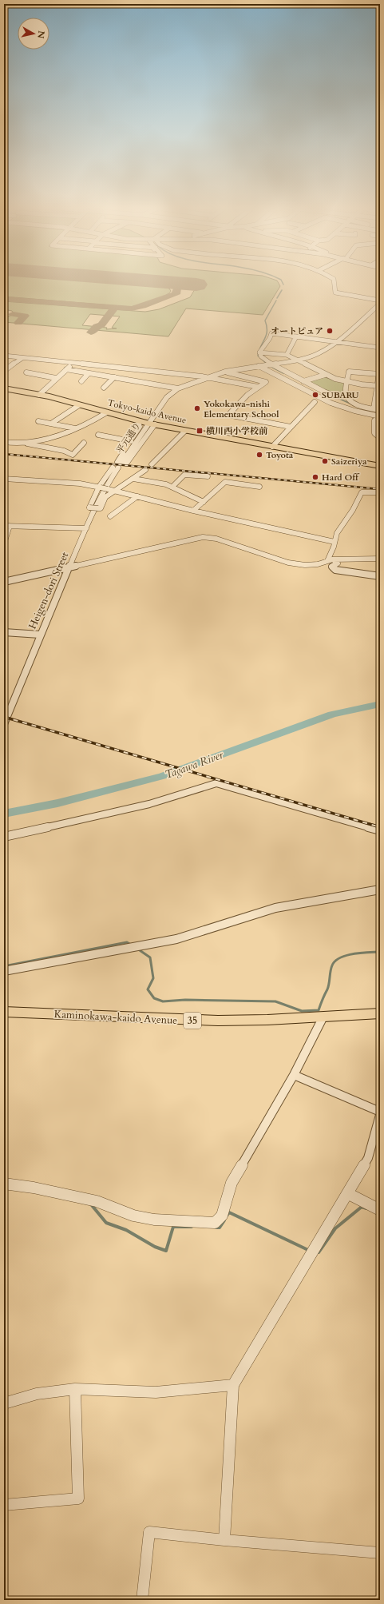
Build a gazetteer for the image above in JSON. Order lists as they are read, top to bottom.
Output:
{
  "streets": {
    "highway": ["Tokyo-kaido Avenue"],
    "main road": ["Kaminokawa-kaido Avenue", "35"],
    "street": ["平元通り", "Heigen-dori Street"]
  },
  "crossings": [
    ["Tokyo-kaido Avenue", "平元通り"]
  ],
  "water": ["Tagawa River"],
  "places": {
    "other": [
      "オートピュア",
      "SUBARU",
      "Yokokawa-nishi Elementary School",
      "Toyota",
      "Saizeriya",
      "Hard Off"
    ],
    "transit": ["横川西小学校前"]
  },
  "north": "right"
}
